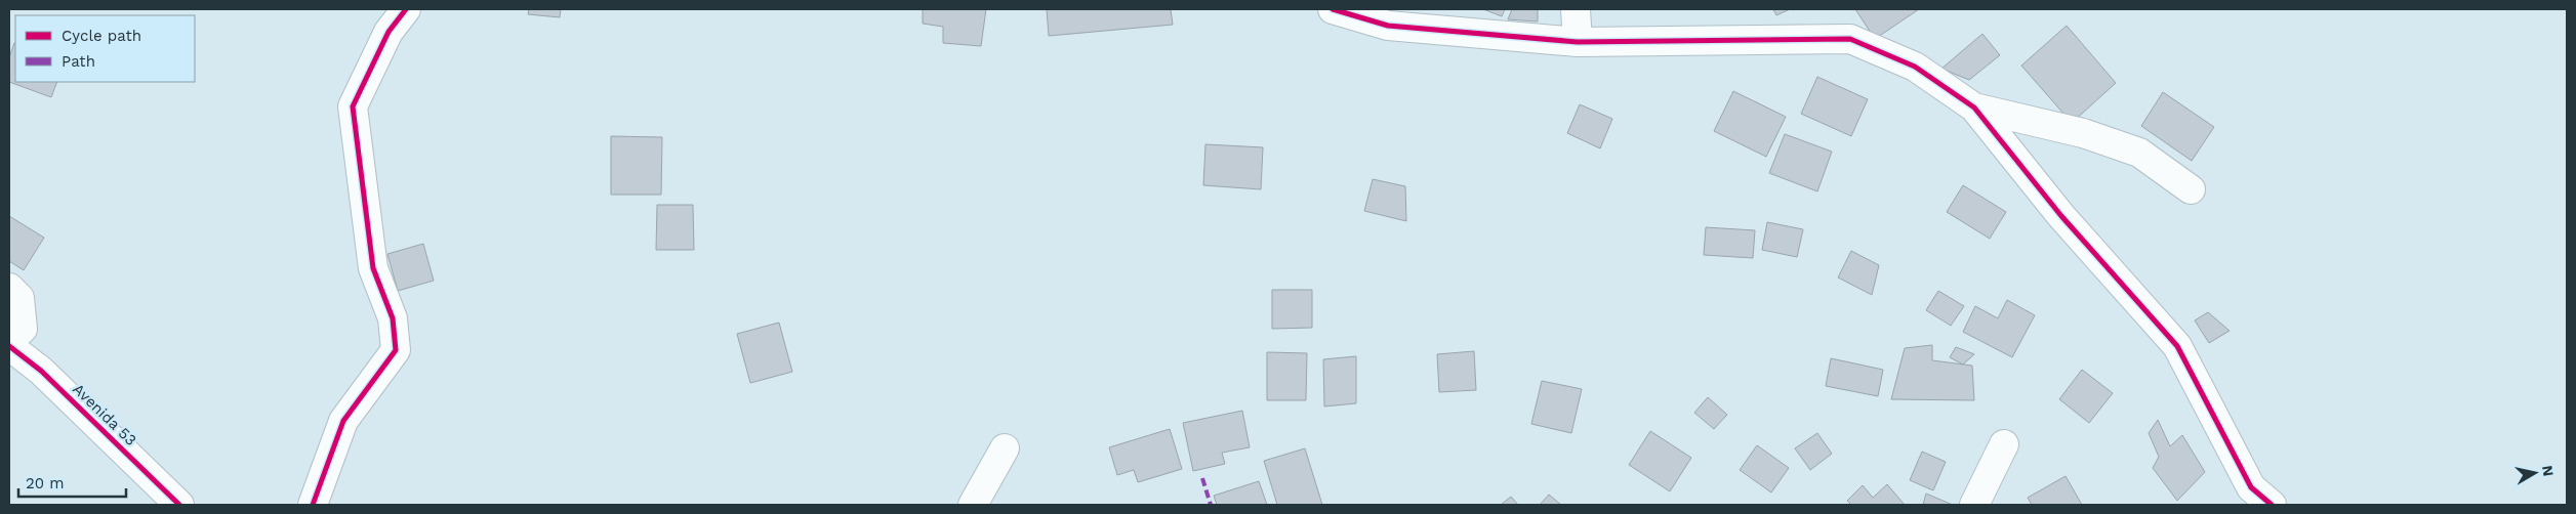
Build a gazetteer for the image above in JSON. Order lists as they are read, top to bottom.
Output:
{
  "streets": {
    "street": ["Avenida 53"]
  },
  "legend": ["Cycle path", "Path"],
  "scale_bar": "20 m",
  "north": "right"
}
